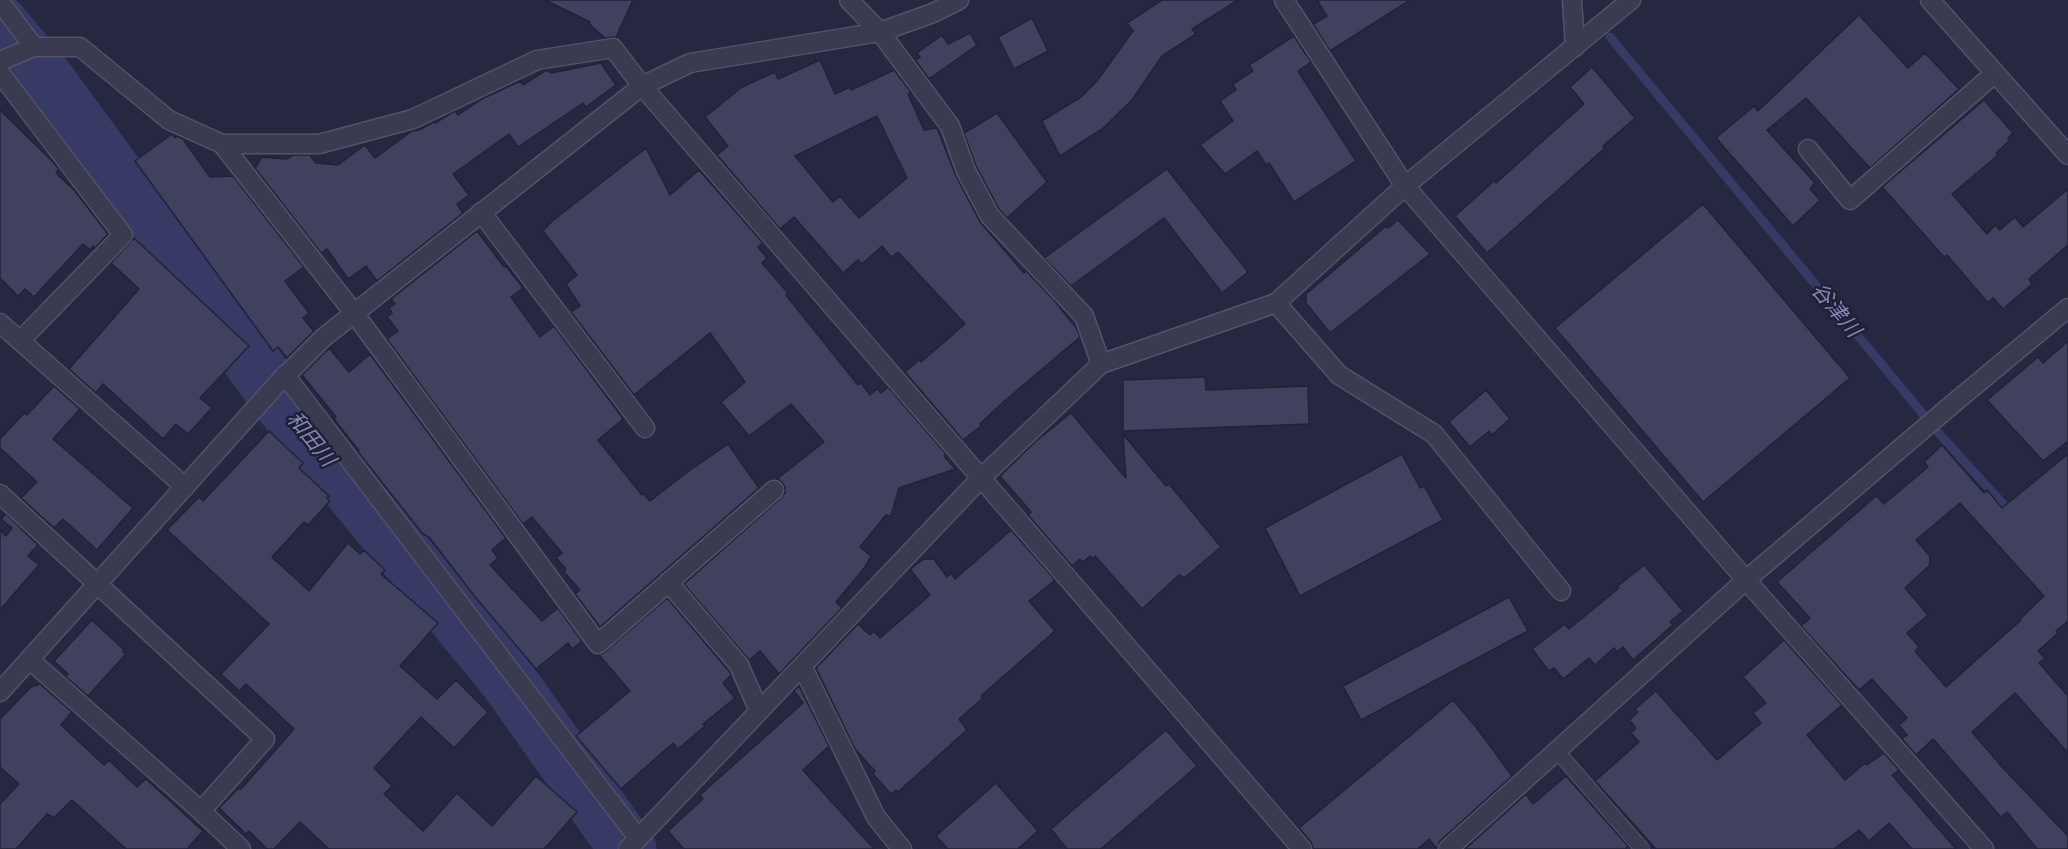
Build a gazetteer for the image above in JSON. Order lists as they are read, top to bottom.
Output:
{
  "water": ["谷津川", "和田川"]
}
